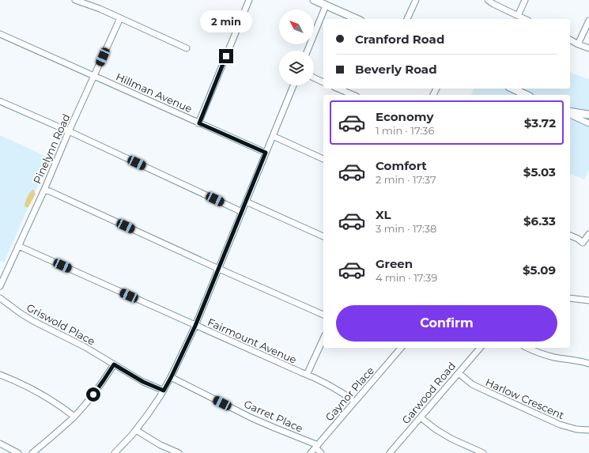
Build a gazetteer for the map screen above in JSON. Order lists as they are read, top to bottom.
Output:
{
  "streets": {
    "street": [
      "Hillman Avenue",
      "Pinelynn Road",
      "Griswold Place",
      "Fairmount Avenue",
      "Garwood Road",
      "Gaynor Place",
      "Harlow Crescent",
      "Garret Place"
    ]
  },
  "crossings": [
    ["Hillman Avenue", "Pinelynn Road"],
    ["Pinelynn Road", "Fairmount Avenue"],
    ["Fairmount Avenue", "Gaynor Place"],
    ["Garwood Road", "Harlow Crescent"],
    ["Gaynor Place", "Garret Place"]
  ],
  "north": "top left",
  "page": {
    "bubble": "2 min",
    "banner": ["Cranford Road", "Beverly Road"],
    "list": [
      {
        "name": "Economy",
        "note": "1 min · 17:36",
        "value": "$3.72"
      },
      {
        "name": "Comfort",
        "note": "2 min · 17:37",
        "value": "$5.03"
      },
      {
        "name": "XL",
        "note": "3 min · 17:38",
        "value": "$6.33"
      },
      {
        "name": "Green",
        "note": "4 min · 17:39",
        "value": "$5.09"
      }
    ],
    "buttons": "Confirm"
  }
}
